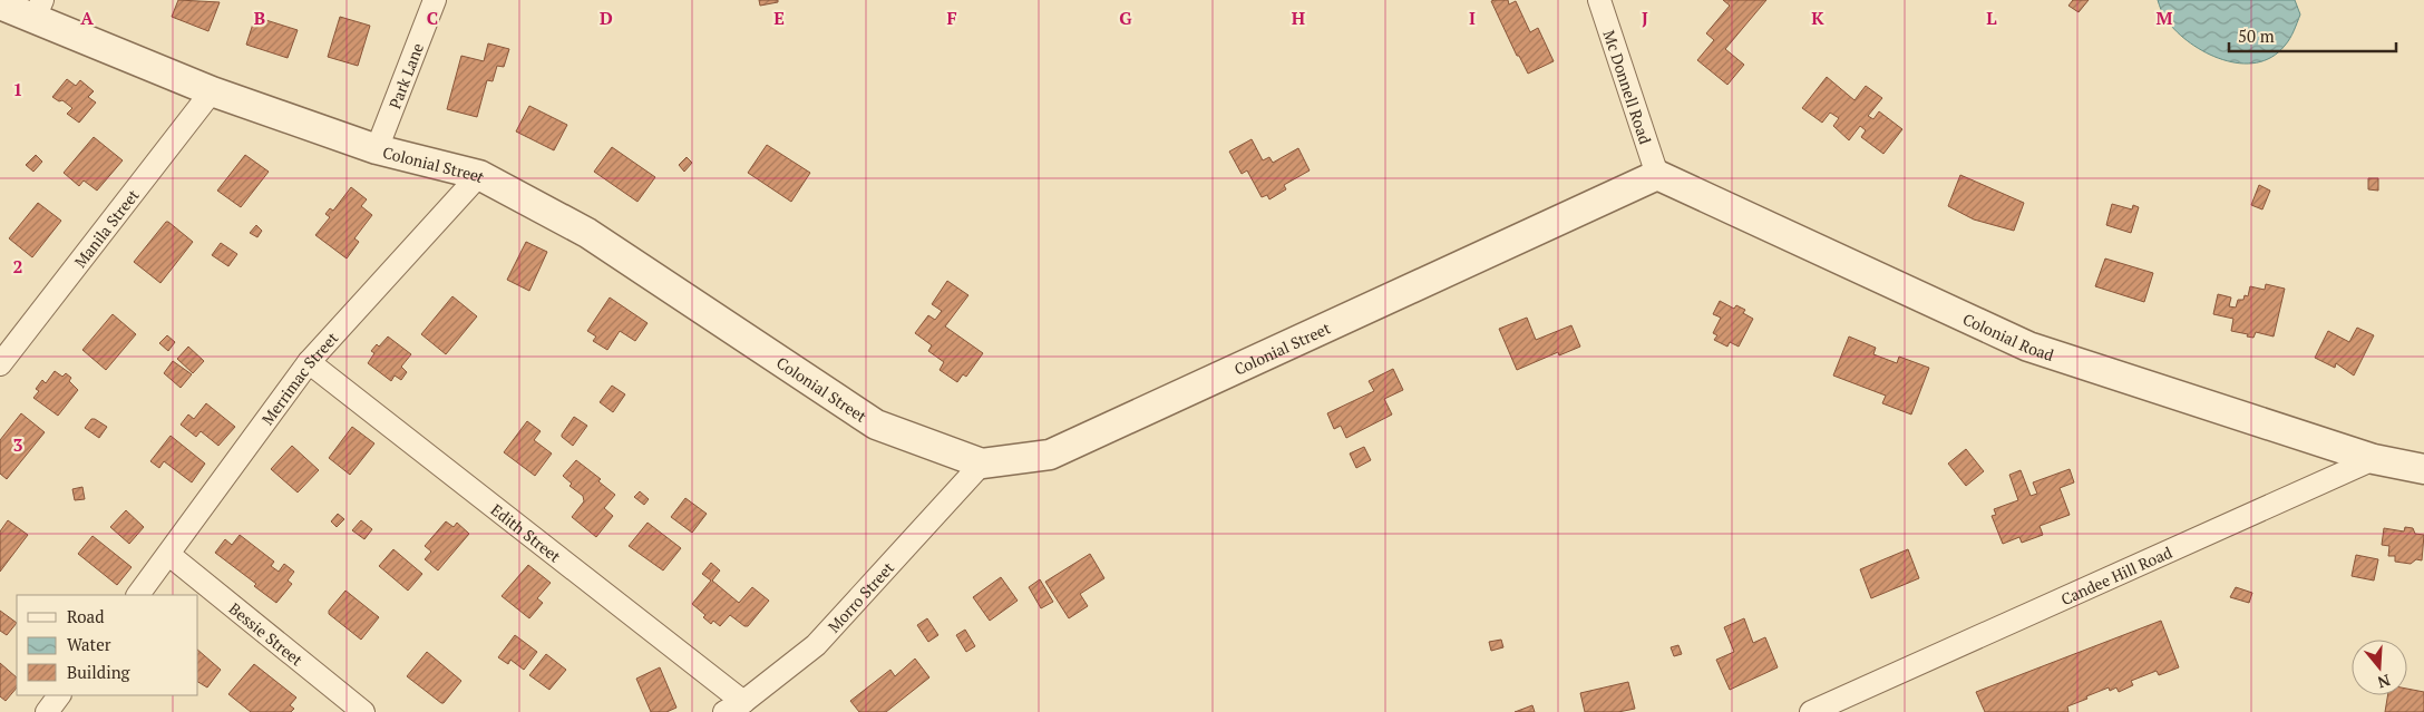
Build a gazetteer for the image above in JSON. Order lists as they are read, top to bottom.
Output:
{
  "streets": {
    "street": [
      "Park Lane",
      "Mc Donnell Road",
      "Colonial Street",
      "Manila Street",
      "Colonial Road",
      "Merrimac Street",
      "Edith Street",
      "Candee Hill Road",
      "Morro Street",
      "Bessie Street"
    ]
  },
  "crossings": [
    ["Park Lane", "Colonial Street"],
    ["Mc Donnell Road", "Colonial Street"],
    ["Mc Donnell Road", "Colonial Road"],
    ["Colonial Street", "Manila Street"],
    ["Colonial Street", "Colonial Road"],
    ["Colonial Street", "Merrimac Street"],
    ["Colonial Street", "Morro Street"],
    ["Colonial Road", "Candee Hill Road"],
    ["Merrimac Street", "Edith Street"],
    ["Merrimac Street", "Bessie Street"],
    ["Edith Street", "Morro Street"]
  ],
  "legend": ["Road", "Water", "Building"],
  "scale_bar": "50 m",
  "north": "bottom",
  "grid": {
    "columns": [
      "A",
      "B",
      "C",
      "D",
      "E",
      "F",
      "G",
      "H",
      "I",
      "J",
      "K",
      "L",
      "M"
    ],
    "rows": ["1", "2", "3"]
  }
}
